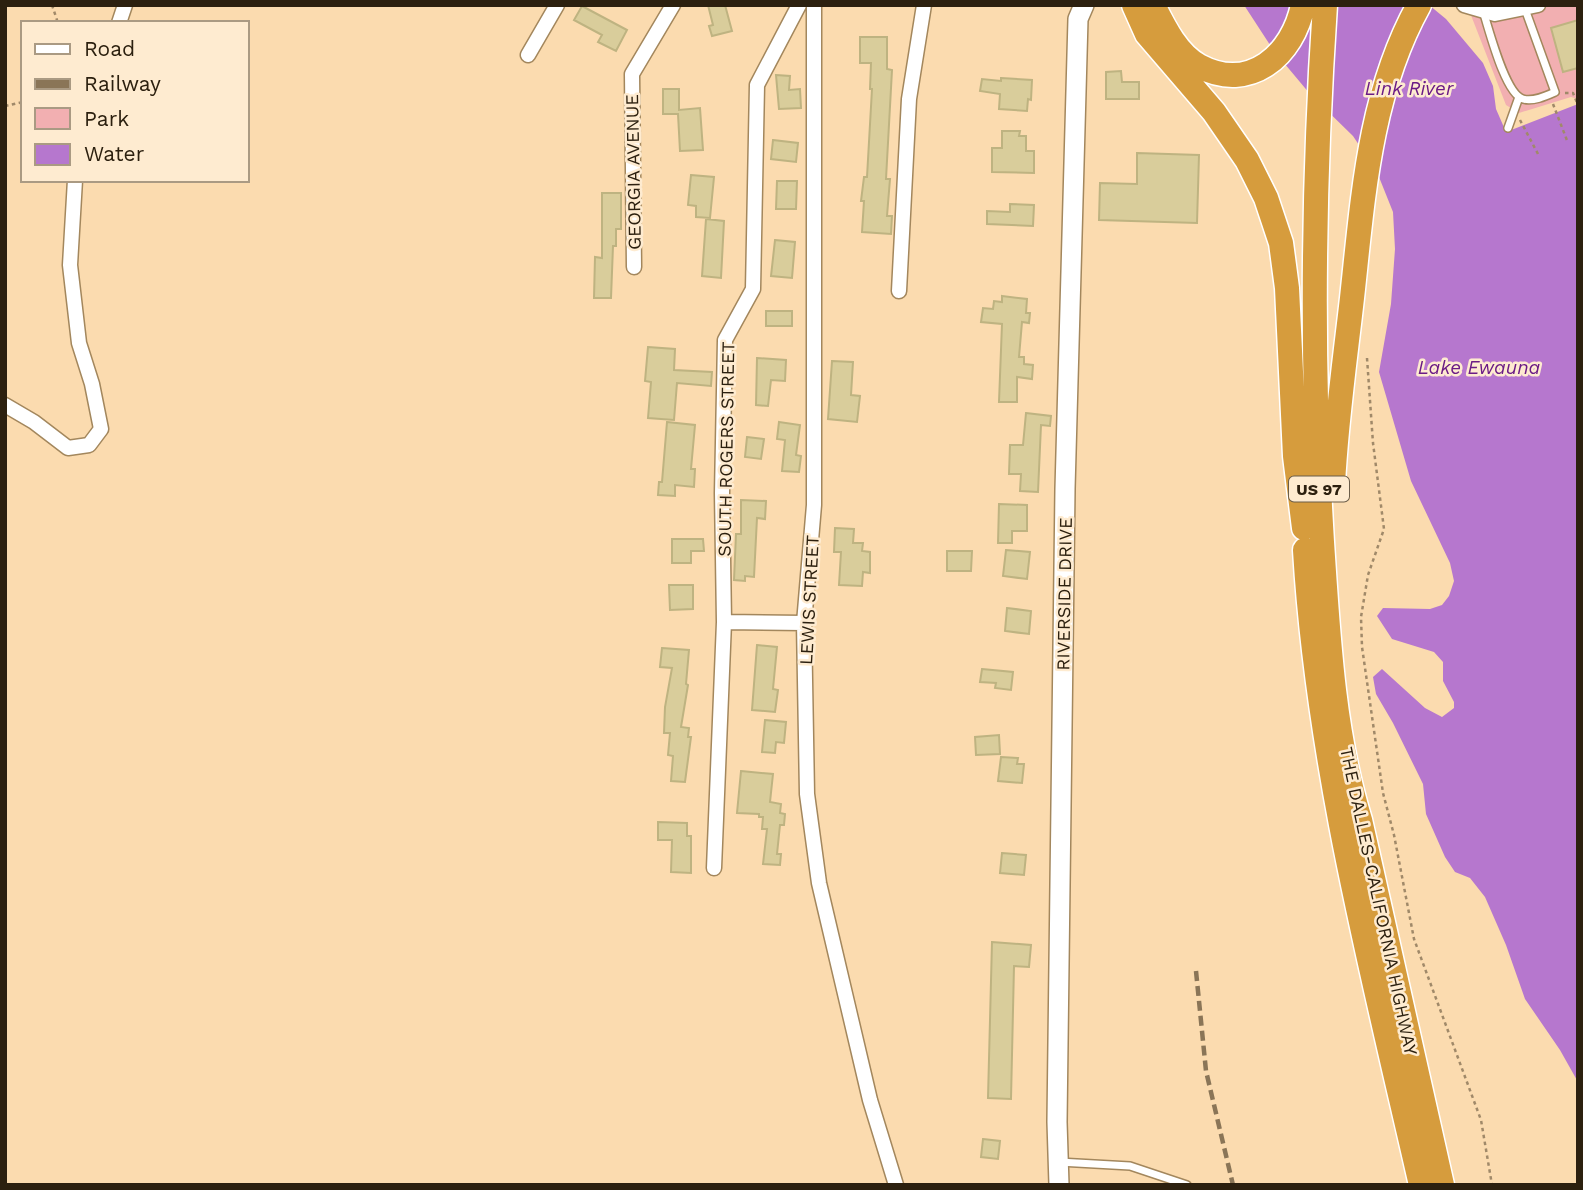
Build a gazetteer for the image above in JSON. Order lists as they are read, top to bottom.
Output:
{
  "streets": {
    "highway": ["US 97", "THE DALLES-CALIFORNIA HIGHWAY"],
    "street": [
      "GEORGIA AVENUE",
      "SOUTH ROGERS STREET",
      "RIVERSIDE DRIVE",
      "LEWIS STREET"
    ]
  },
  "water": ["Link River", "Lake Ewauna"],
  "legend": [
    "Road",
    "Railway",
    "Park",
    "Water"
  ]
}
